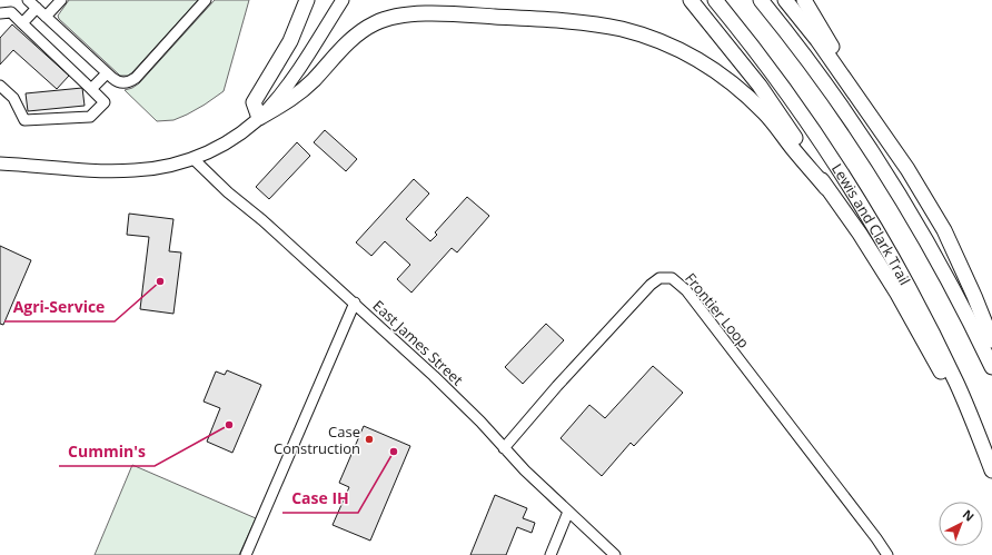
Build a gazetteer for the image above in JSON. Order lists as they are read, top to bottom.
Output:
{
  "streets": {
    "highway": ["Lewis and Clark Trail"],
    "street": ["Frontier Loop", "East James Street"]
  },
  "crossings": [
    ["Frontier Loop", "East James Street"]
  ],
  "places": [
    "Agri-Service",
    "Cummin's",
    "Case Construction",
    "Case IH"
  ],
  "north": "top right"
}
